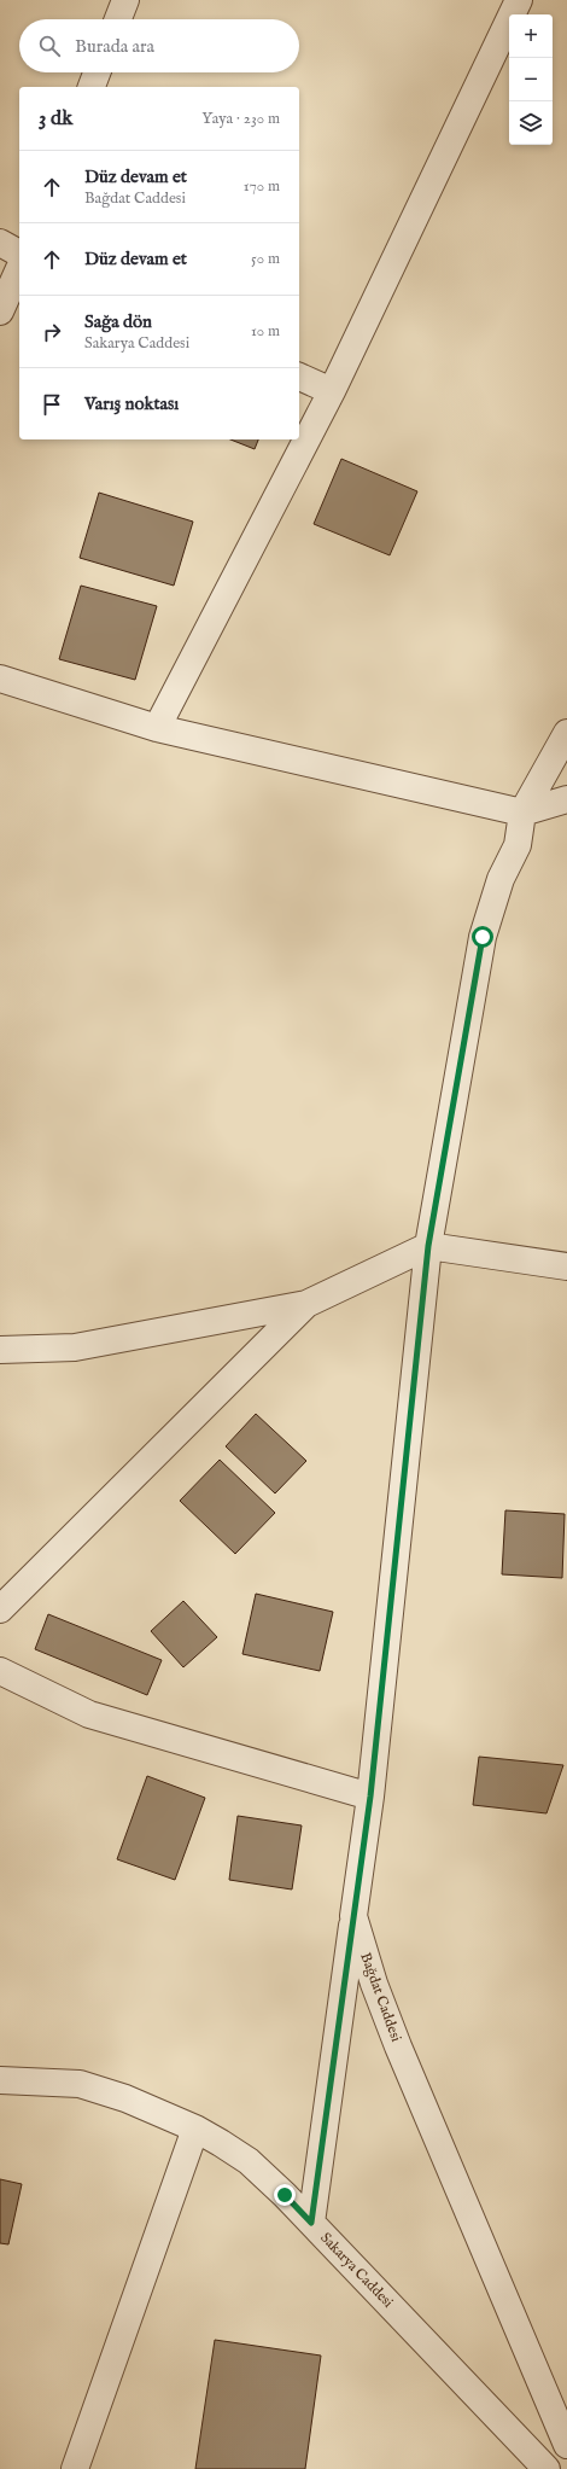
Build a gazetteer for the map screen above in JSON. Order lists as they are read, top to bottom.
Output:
{
  "streets": {
    "street": ["Bağdat Caddesi", "Sakarya Caddesi"]
  },
  "page": {
    "map_buttons": ["+", "−"],
    "search": "Burada ara",
    "heading": ["3 dk", "Yaya · 230 m"],
    "list": [
      ["Düz devam et", "Bağdat Caddesi", "170 m"],
      ["Düz devam et", "50 m"],
      ["Sağa dön", "Sakarya Caddesi", "10 m"],
      "Varış noktası"
    ]
  }
}
